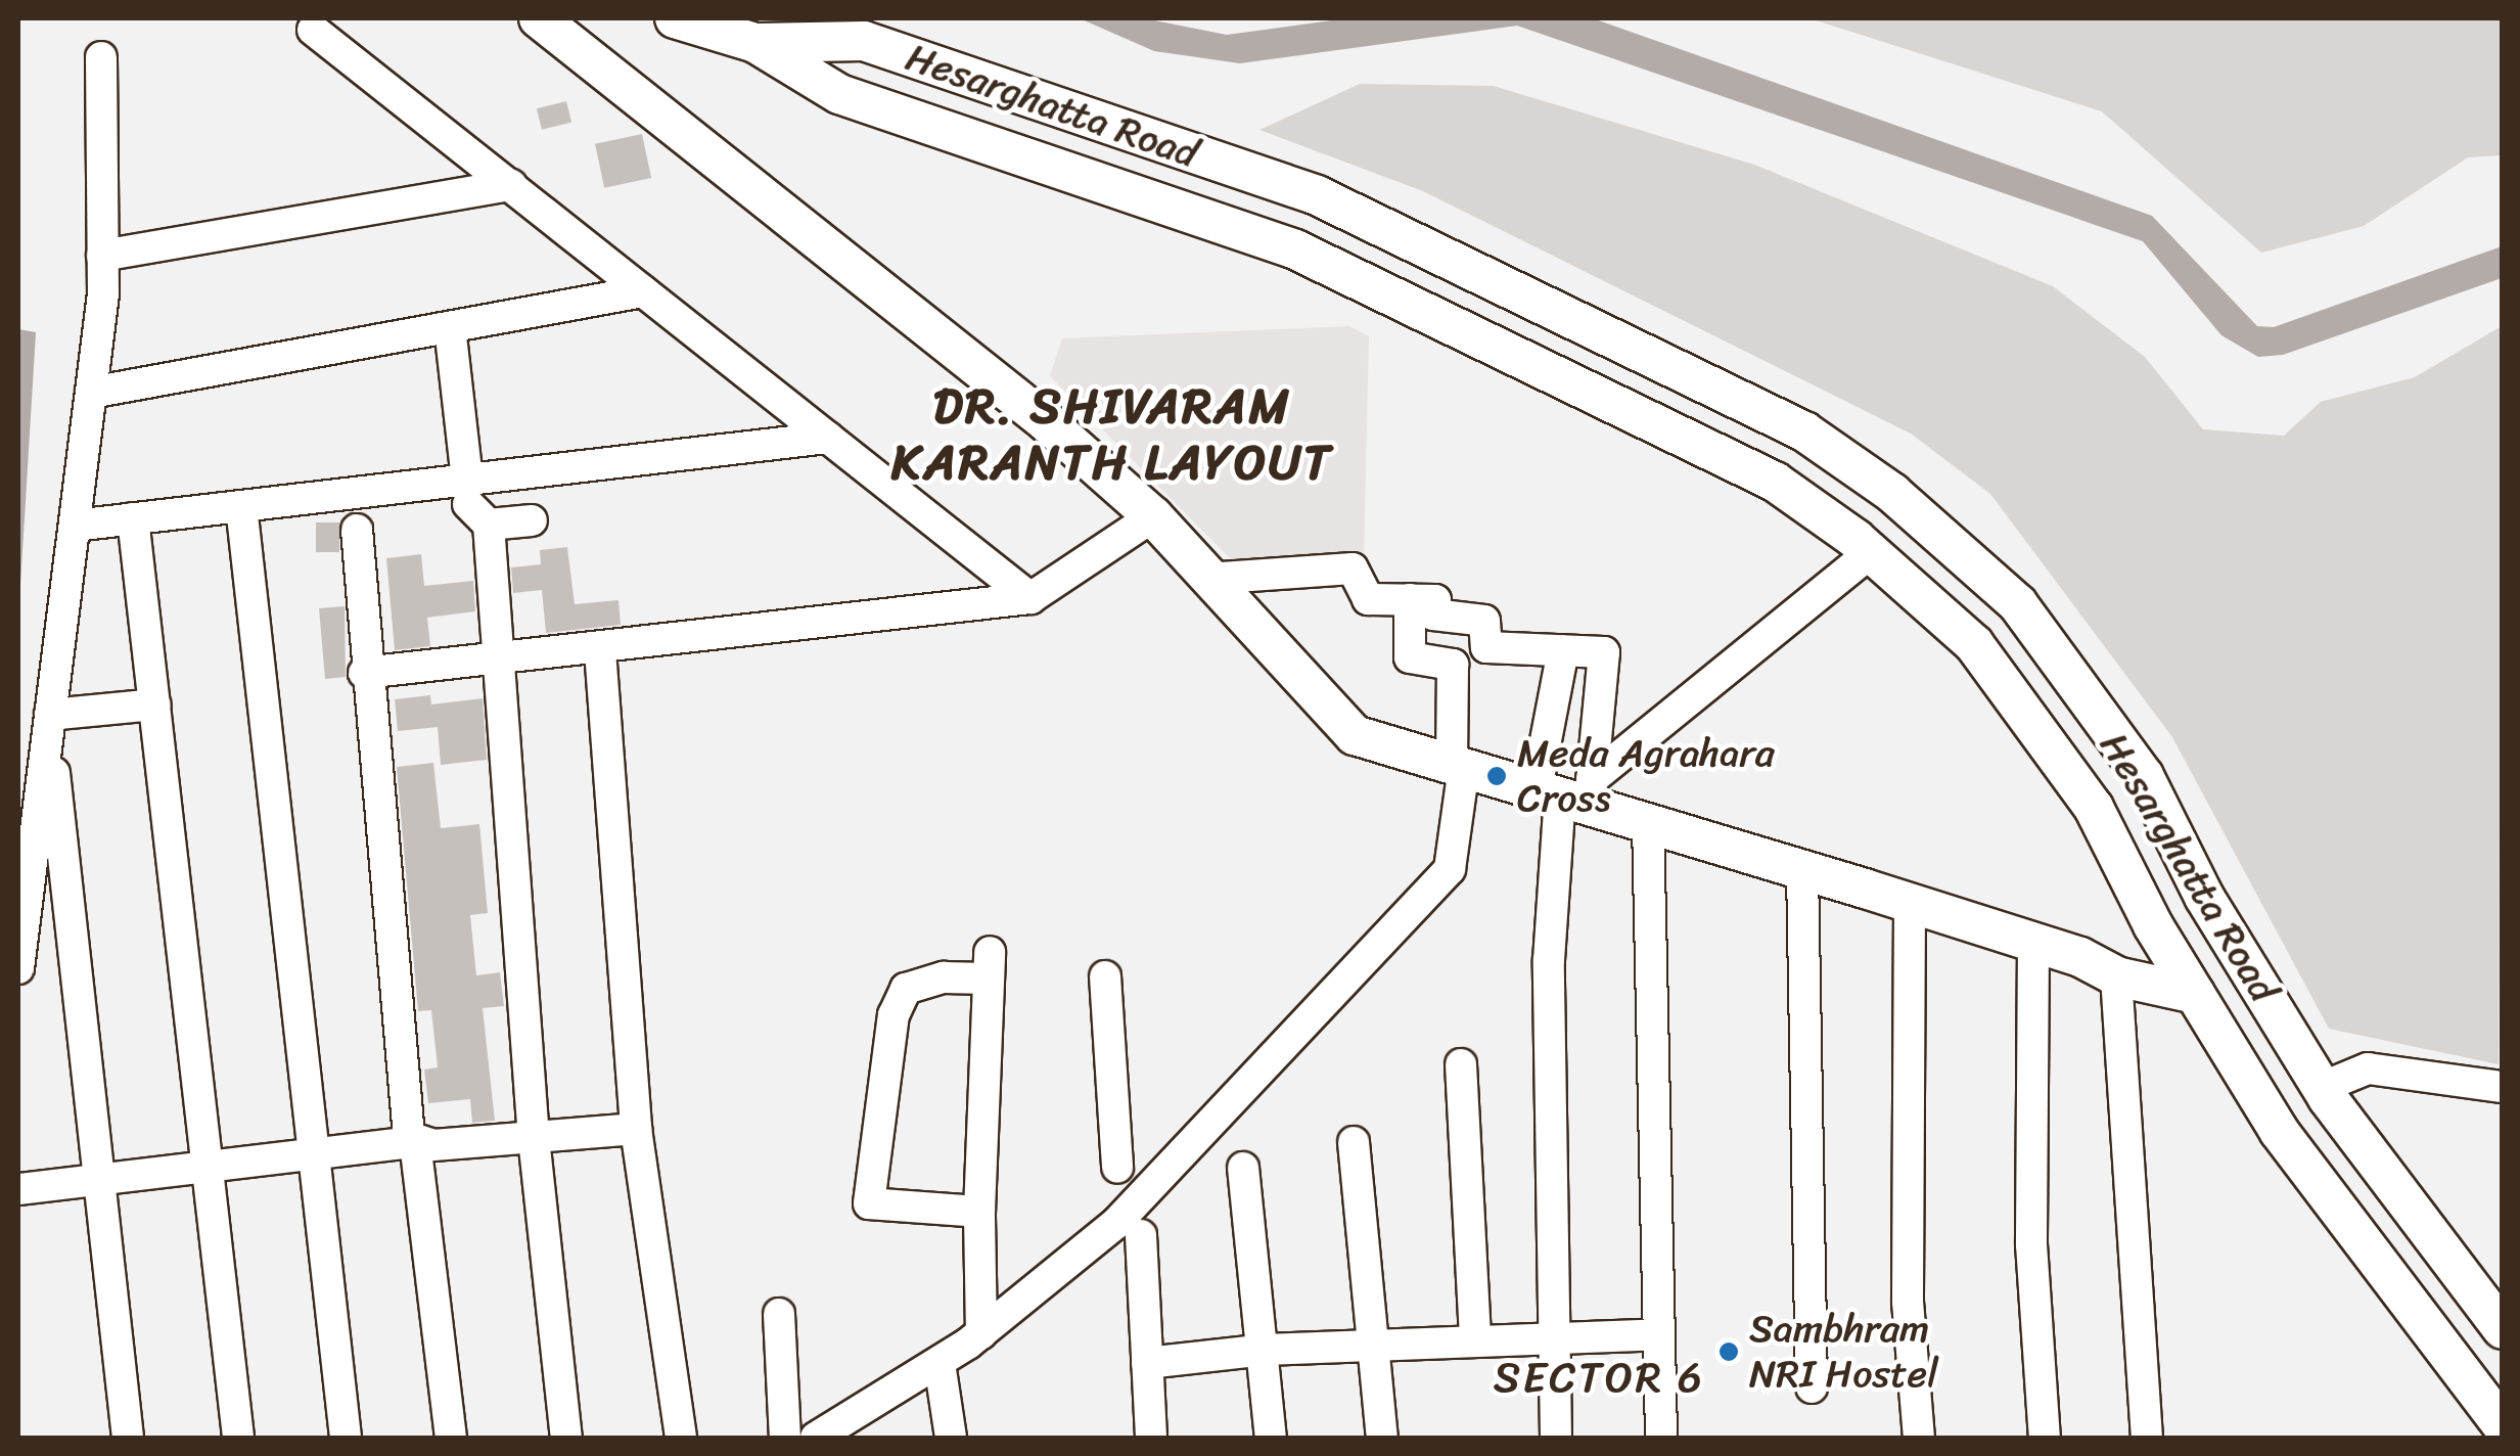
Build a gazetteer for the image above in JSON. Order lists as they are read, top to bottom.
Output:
{
  "streets": {
    "main road": ["Hesarghatta Road"]
  },
  "districts": ["DR. SHIVARAM KARANTH LAYOUT", "SECTOR 6"],
  "places": ["Meda Agrahara Cross", "Sambhram NRI Hostel"]
}
